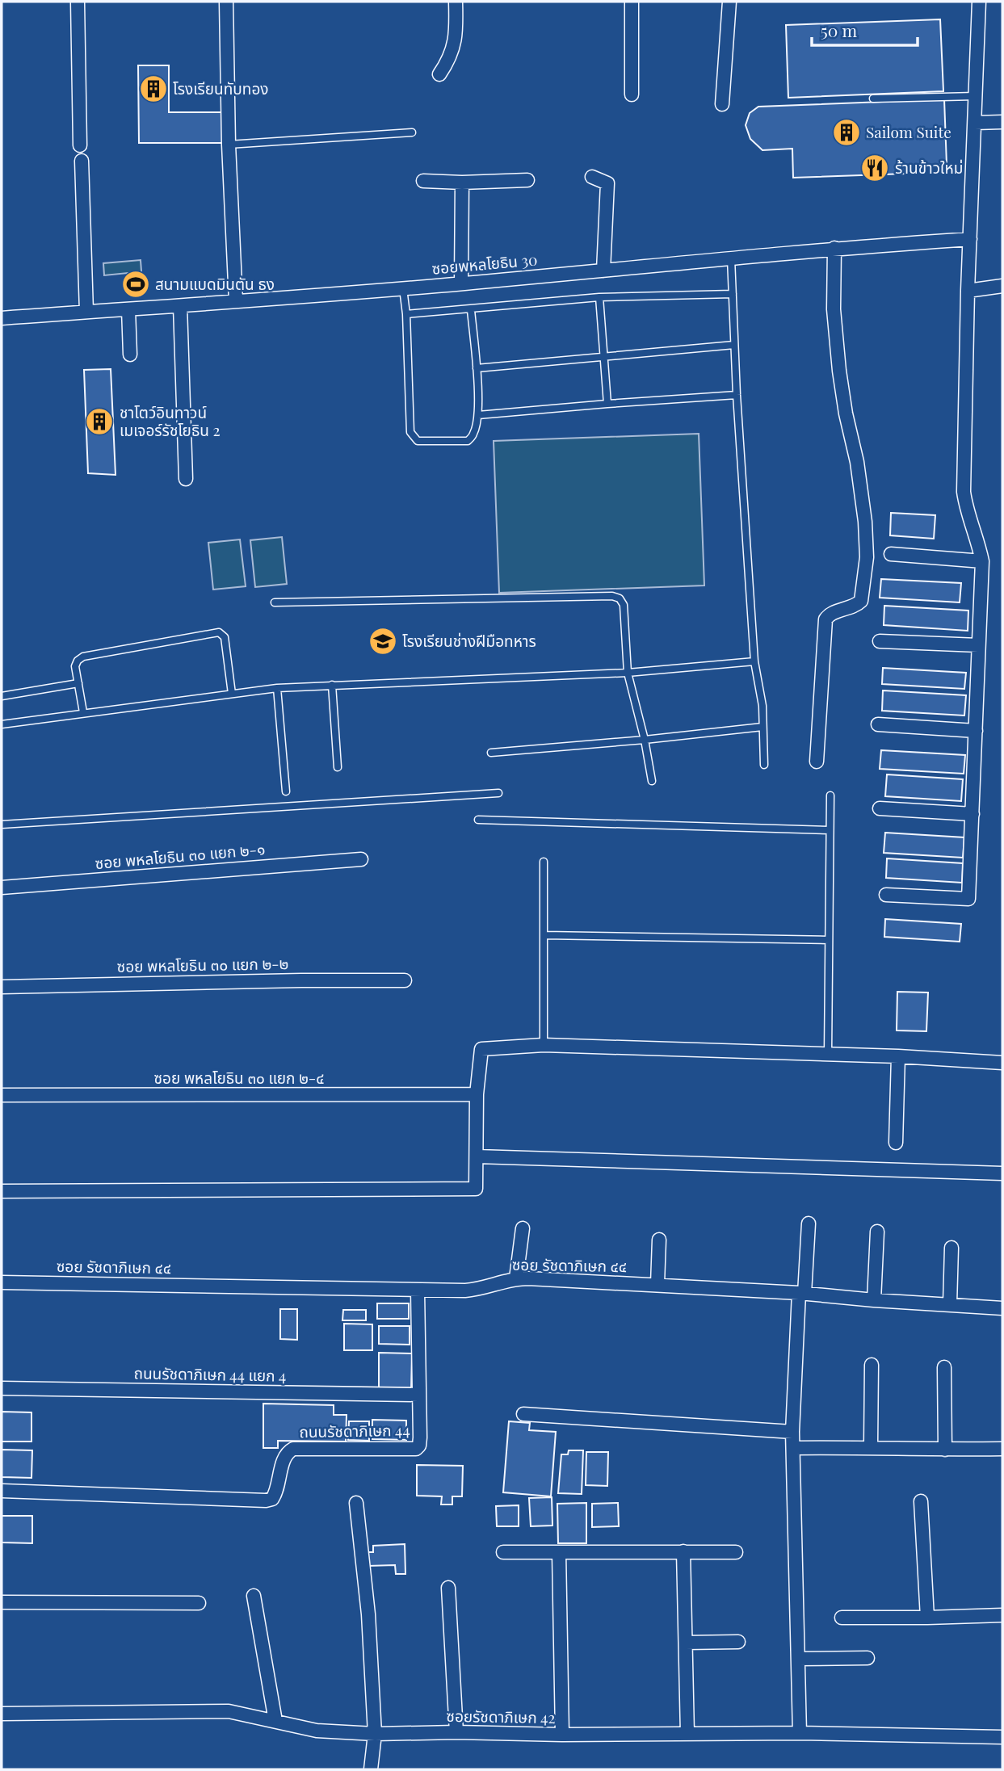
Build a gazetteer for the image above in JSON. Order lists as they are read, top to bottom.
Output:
{
  "streets": {
    "street": [
      "ซอยพหลโยธิน 30",
      "ซอย พหลโยธิน ๓๐ แยก ๒-๑",
      "ซอย พหลโยธิน ๓๐ แยก ๒-๒",
      "ซอย พหลโยธิน ๓๐ แยก ๒-๔",
      "ซอย รัชดาภิเษก ๔๔",
      "ถนนรัชดาภิเษก 44 แยก 4",
      "ถนนรัชดาภิเษก 44",
      "ซอยรัชดาภิเษก 42"
    ]
  },
  "crossings": [
    ["ซอย รัชดาภิเษก ๔๔", "ถนนรัชดาภิเษก 44"],
    ["ถนนรัชดาภิเษก 44 แยก 4", "ถนนรัชดาภิเษก 44"]
  ],
  "places": {
    "building": ["โรงเรียนทับทอง", "Sailom Suite", "ชาโตว์อินทาวน์ เมเจอร์รัชโยธิน 2"],
    "restaurant": ["ร้านข้าวใหม่"],
    "sports": ["สนามแบดมินตัน ธง"],
    "school or university": ["โรงเรียนช่างฝีมือทหาร"]
  },
  "scale_bar": "50 m"
}
